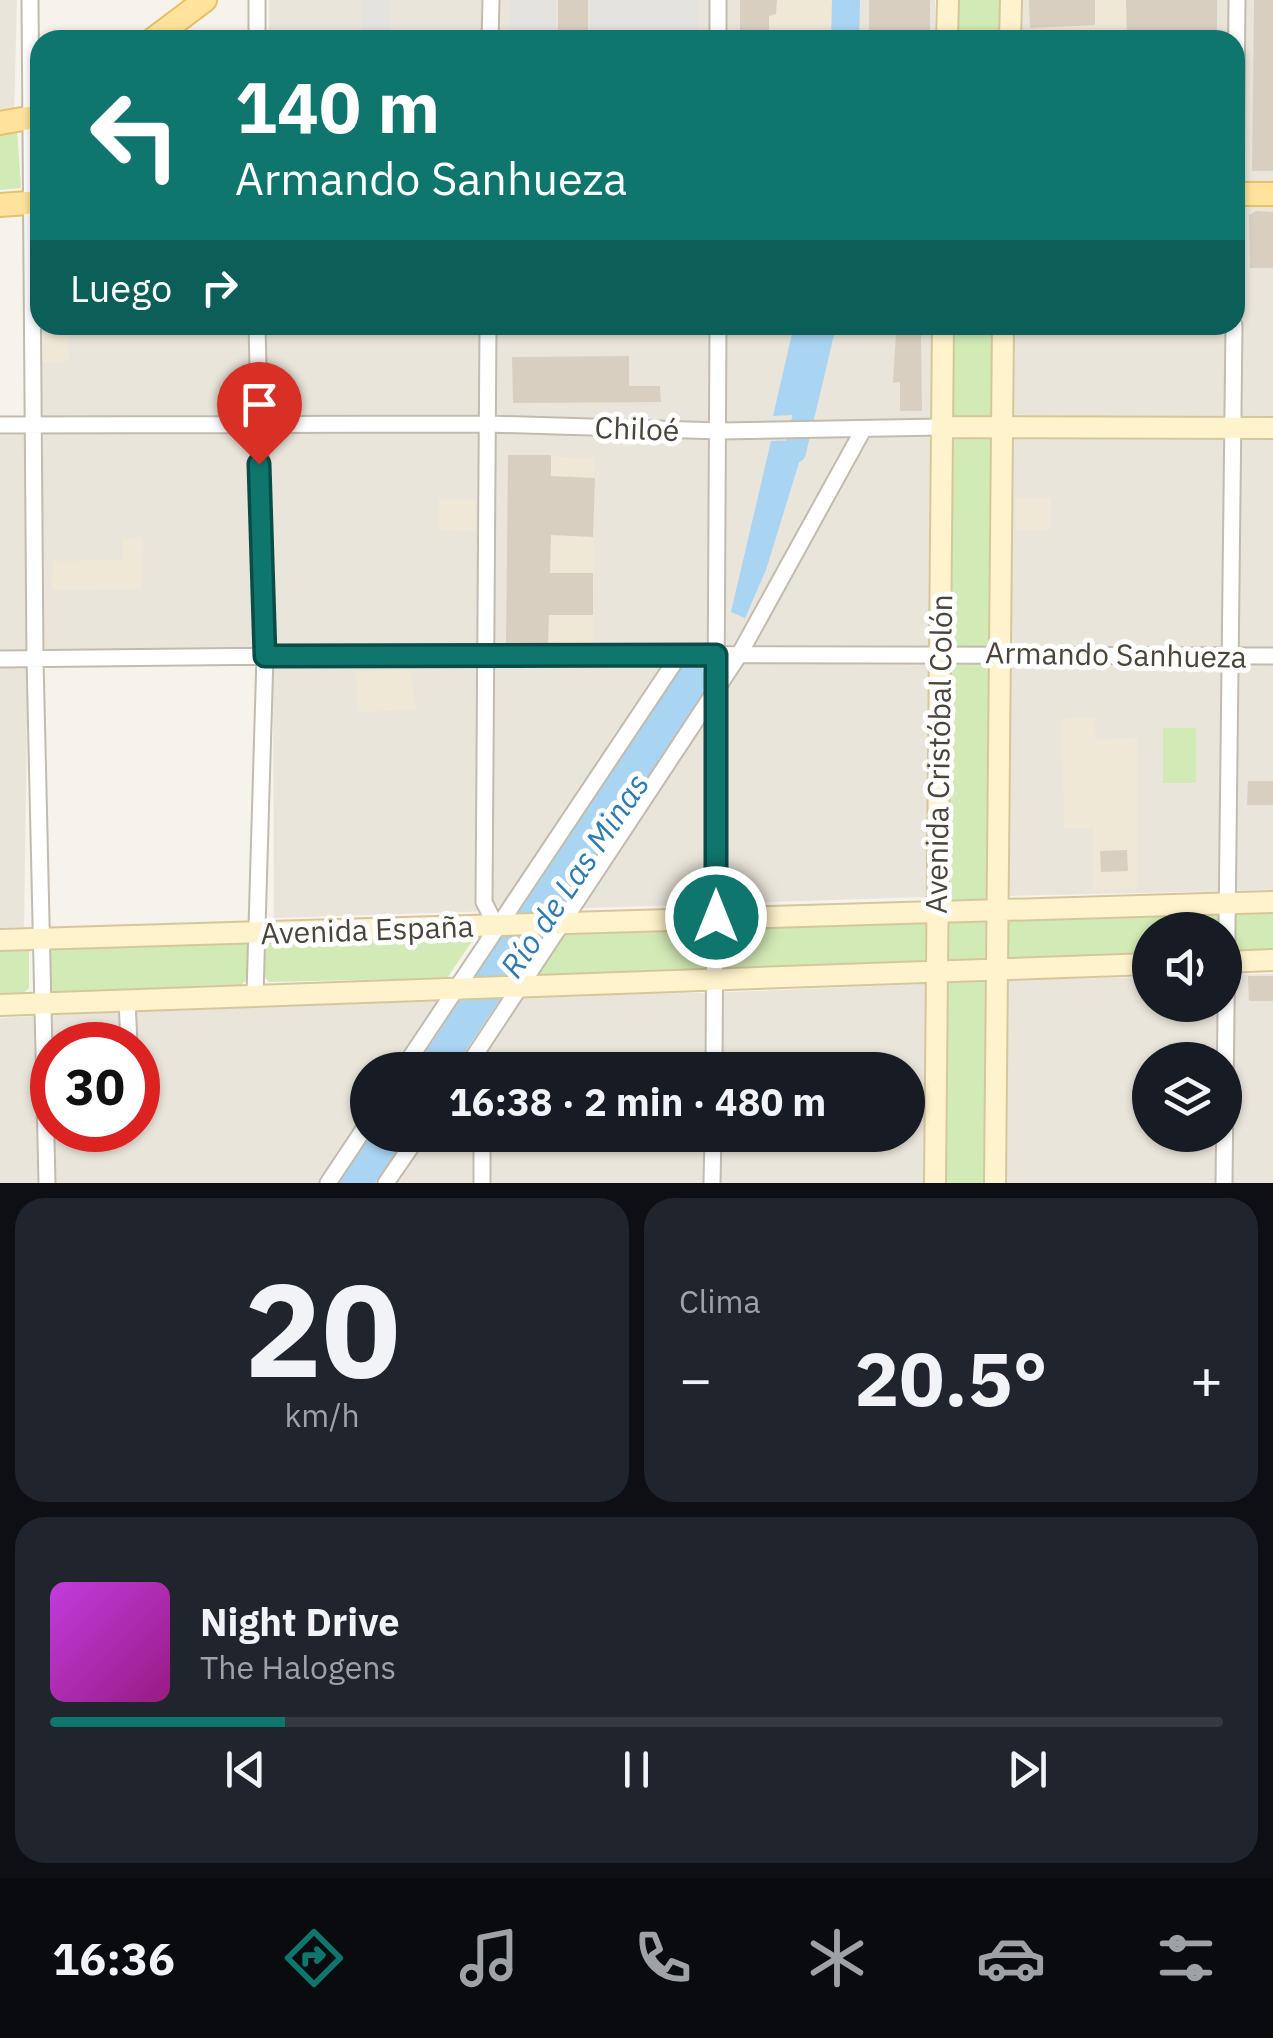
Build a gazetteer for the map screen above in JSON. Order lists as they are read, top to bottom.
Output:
{
  "streets": {
    "main road": ["Chiloé", "Avenida Cristóbal Colón", "Avenida España"],
    "street": ["Armando Sanhueza"]
  },
  "crossings": [
    ["Chiloé", "Avenida Cristóbal Colón"],
    ["Armando Sanhueza", "Avenida Cristóbal Colón"],
    ["Avenida Cristóbal Colón", "Avenida España"]
  ],
  "water": ["Río de Las Minas"],
  "page": {
    "turn": ["140 m", "Armando Sanhueza"],
    "then": "Luego",
    "limit": "30",
    "trip": "16:38 · 2 min · 480 m",
    "tile": [
      ["20", "km/h"],
      "Clima"
    ],
    "heat": ["−", "20.5°", "+"],
    "song": ["Night Drive", "The Halogens"],
    "tabs": "16:36"
  }
}
